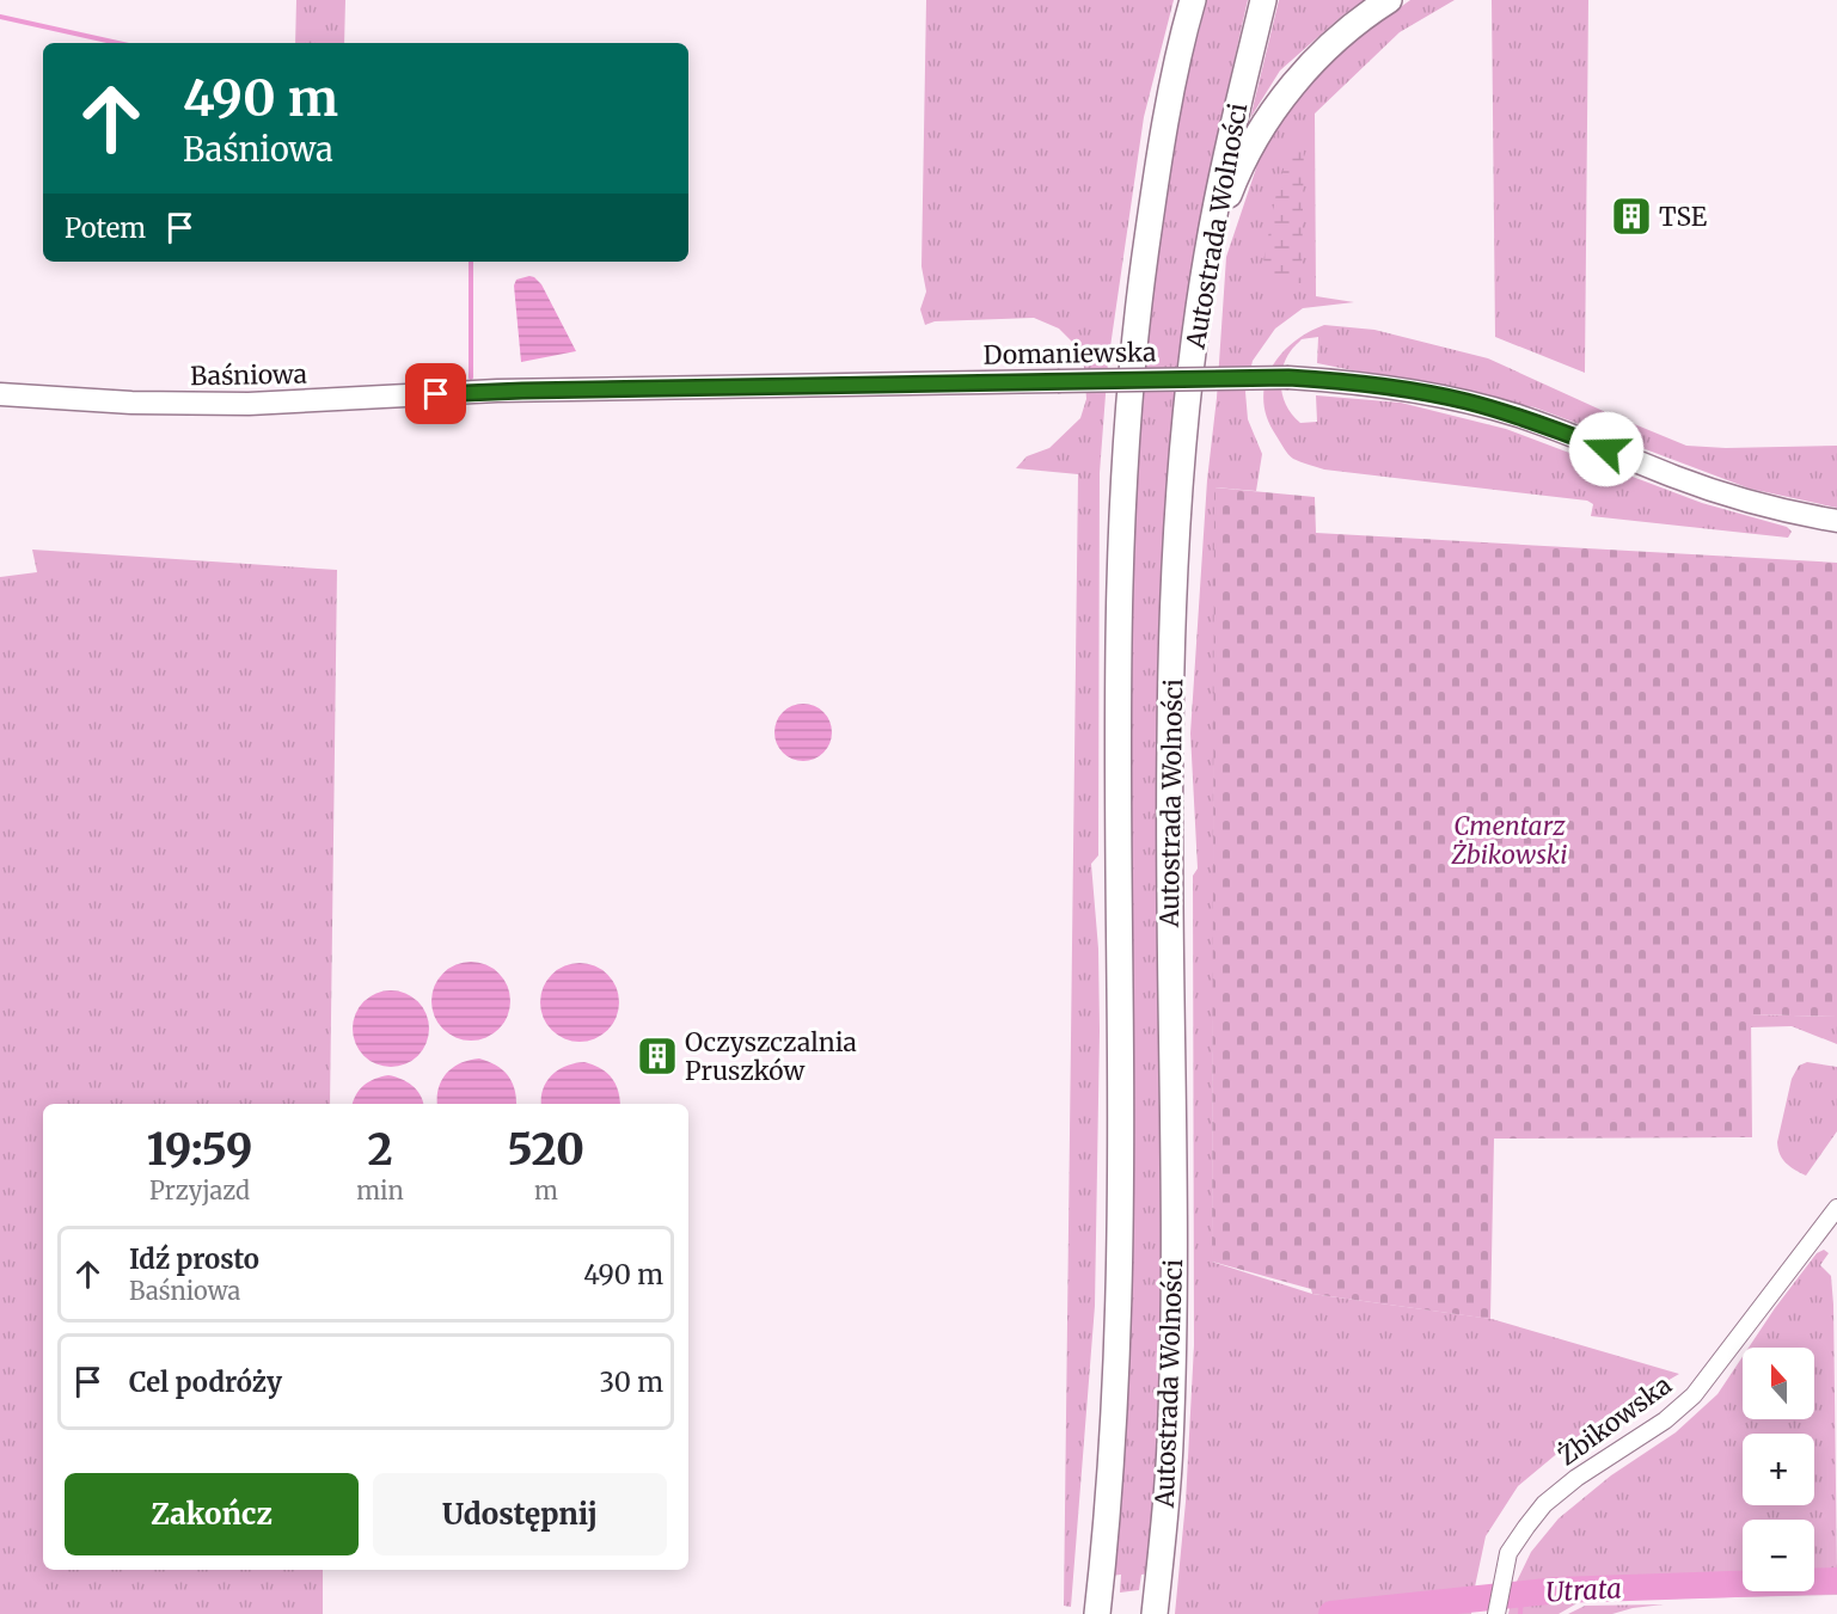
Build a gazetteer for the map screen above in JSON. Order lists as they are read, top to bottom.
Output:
{
  "streets": {
    "highway": ["Autostrada Wolności"],
    "main road": ["Domaniewska", "Baśniowa"],
    "street": ["Żbikowska"]
  },
  "crossings": [
    ["Domaniewska", "Baśniowa"]
  ],
  "water": ["Utrata"],
  "parks": ["Cmentarz Żbikowski"],
  "places": {
    "building": ["TSE", "Oczyszczalnia Pruszków"]
  },
  "north": "top",
  "page": {
    "turn": ["490 m", "Baśniowa"],
    "then": "Potem",
    "eta": [
      "19:59",
      "Przyjazd",
      "2",
      "min",
      "520",
      "m"
    ],
    "list": [
      {
        "name": "Idź prosto",
        "note": "Baśniowa",
        "value": "490 m"
      },
      {
        "name": "Cel podróży",
        "value": "30 m"
      }
    ],
    "map_buttons": ["+", "−"],
    "buttons": ["Zakończ", "Udostępnij"]
  }
}
